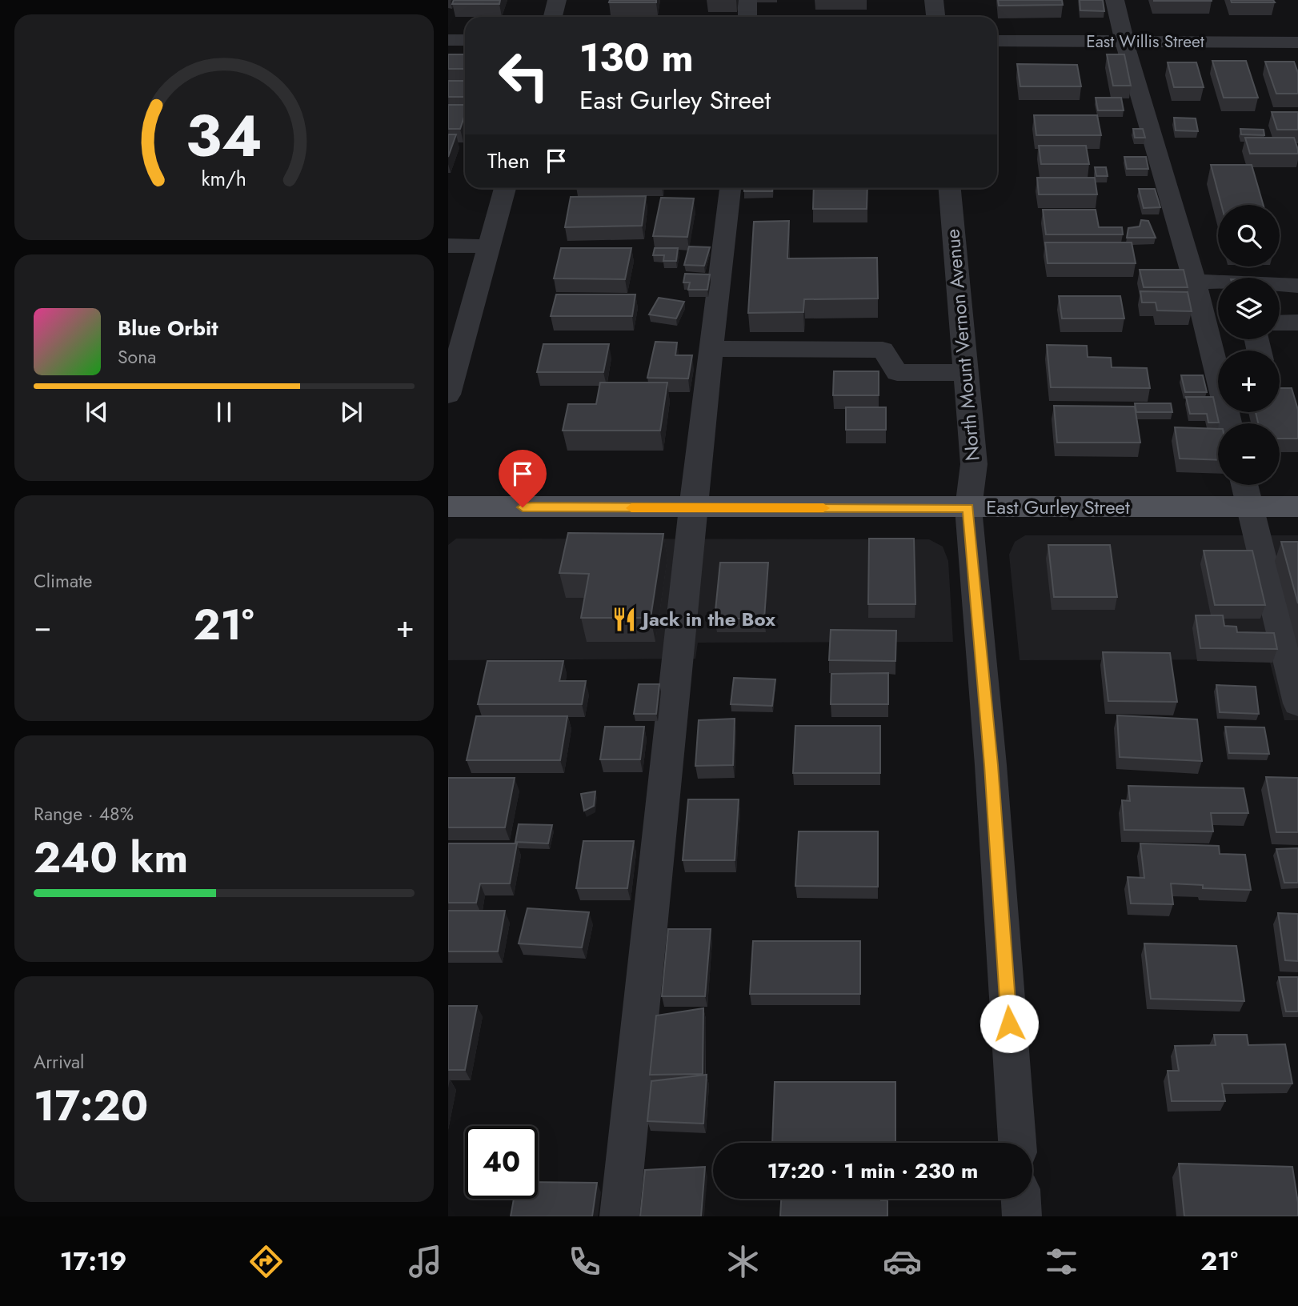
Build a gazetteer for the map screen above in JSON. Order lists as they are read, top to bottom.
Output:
{
  "streets": {
    "main road": ["East Gurley Street"],
    "street": ["East Willis Street", "North Mount Vernon Avenue"]
  },
  "crossings": [
    ["North Mount Vernon Avenue", "East Gurley Street"]
  ],
  "places": {
    "restaurant": ["Jack in the Box"]
  },
  "page": {
    "turn": ["130 m", "East Gurley Street"],
    "then": "Then",
    "map_buttons": ["+", "−"],
    "song": ["Blue Orbit", "Sona"],
    "tile": [
      "Climate",
      ["Range · 48%", "240 km"],
      ["Arrival", "17:20"]
    ],
    "heat": ["−", "21°", "+"],
    "limit": "40",
    "trip": "17:20 · 1 min · 230 m",
    "tabs": ["17:19", "21°"],
    "gauge": ["34", "km/h"]
  }
}
